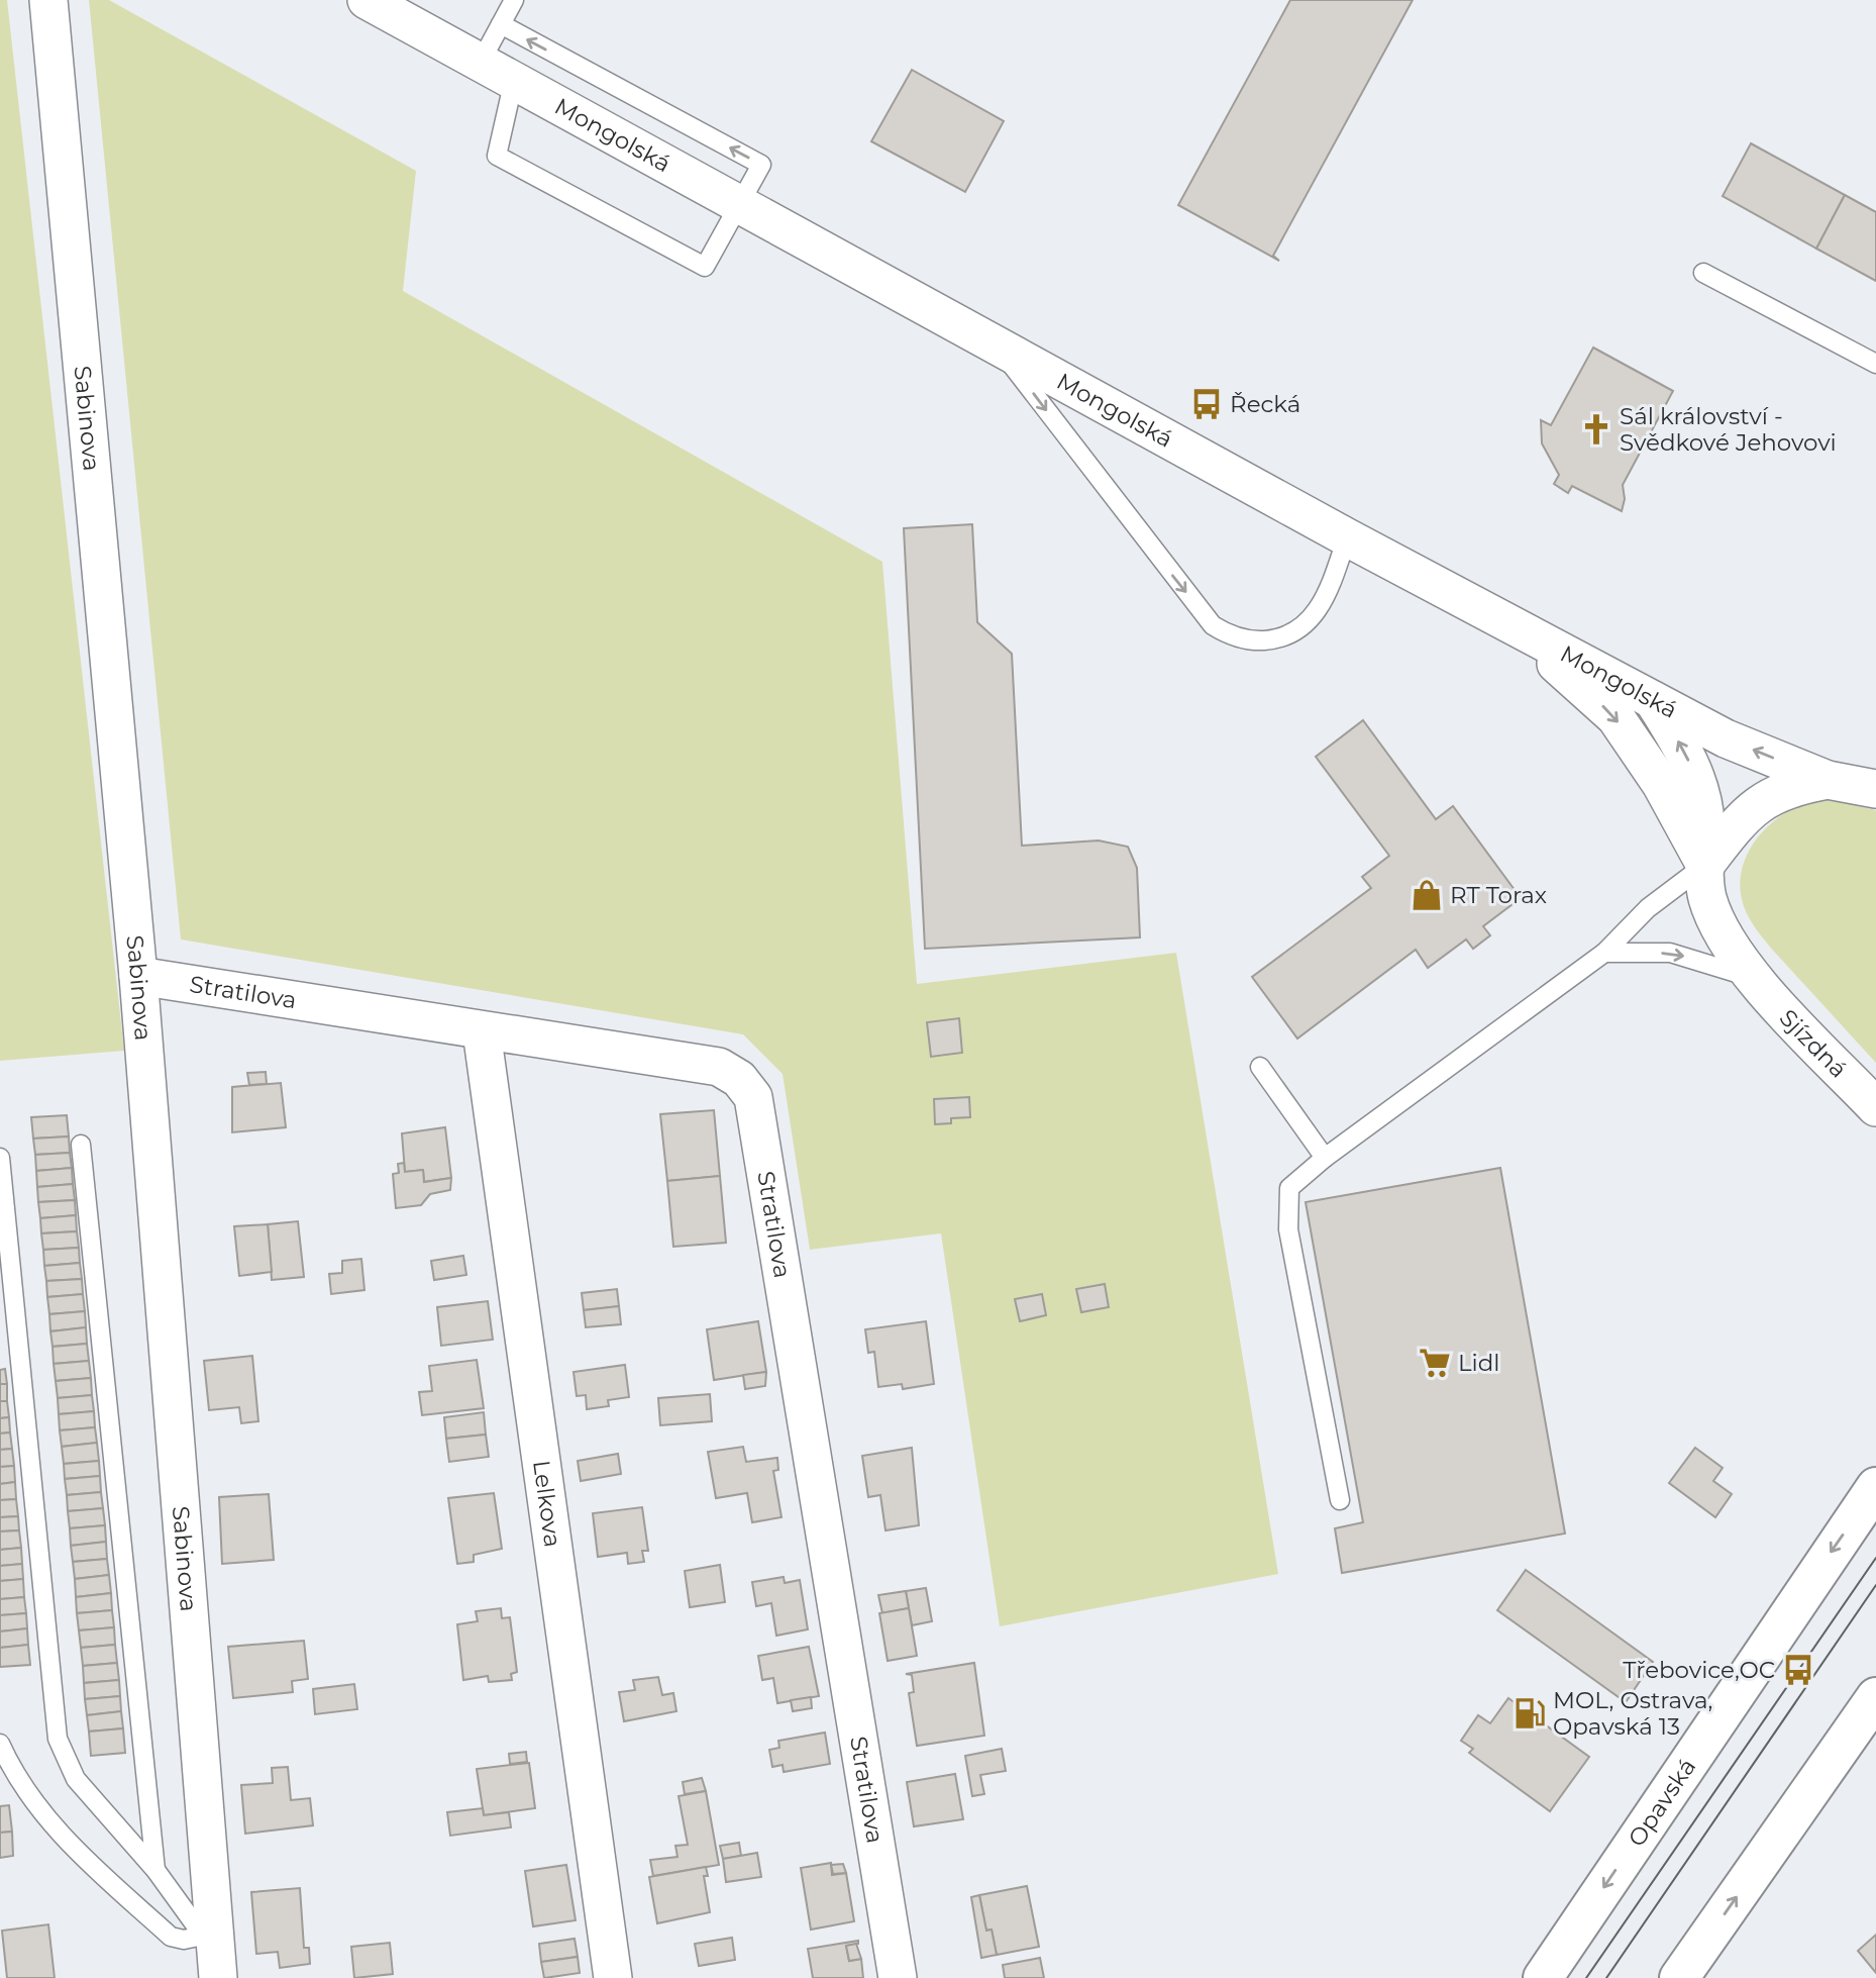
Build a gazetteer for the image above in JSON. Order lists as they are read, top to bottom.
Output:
{
  "streets": {
    "main road": ["Opavská"],
    "street": [
      "Mongolská",
      "Sabinova",
      "Stratilova",
      "Sjízdná",
      "Lelkova"
    ]
  },
  "crossings": [
    ["Mongolská", "Sjízdná"],
    ["Sabinova", "Stratilova"],
    ["Stratilova", "Lelkova"]
  ],
  "places": {
    "bus stop": ["Řecká", "Třebovice,OC"],
    "church": ["Sál království - Svědkové Jehovovi"],
    "shop": ["RT Torax"],
    "supermarket": ["Lidl"],
    "fuel station": ["MOL, Ostrava, Opavská 13"]
  }
}
